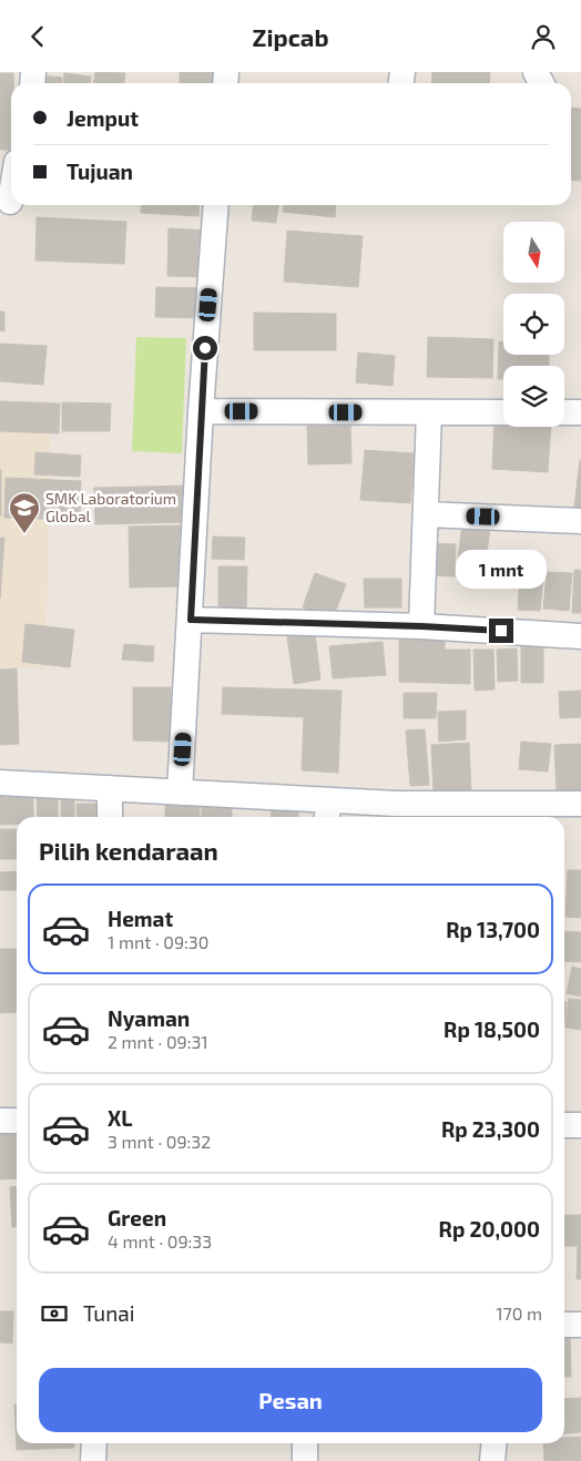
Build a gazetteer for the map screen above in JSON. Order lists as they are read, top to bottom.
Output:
{
  "places": {
    "school or university": ["SMK Laboratorium Global"]
  },
  "north": "bottom",
  "page": {
    "header": "Zipcab",
    "banner": ["Jemput", "Tujuan"],
    "bubble": "1 mnt",
    "heading": "Pilih kendaraan",
    "list": [
      {
        "name": "Hemat",
        "note": "1 mnt · 09:30",
        "value": "Rp 13,700"
      },
      {
        "name": "Nyaman",
        "note": "2 mnt · 09:31",
        "value": "Rp 18,500"
      },
      {
        "name": "XL",
        "note": "3 mnt · 09:32",
        "value": "Rp 23,300"
      },
      {
        "name": "Green",
        "note": "4 mnt · 09:33",
        "value": "Rp 20,000"
      }
    ],
    "pay": ["Tunai", "170 m"],
    "buttons": "Pesan"
  }
}
